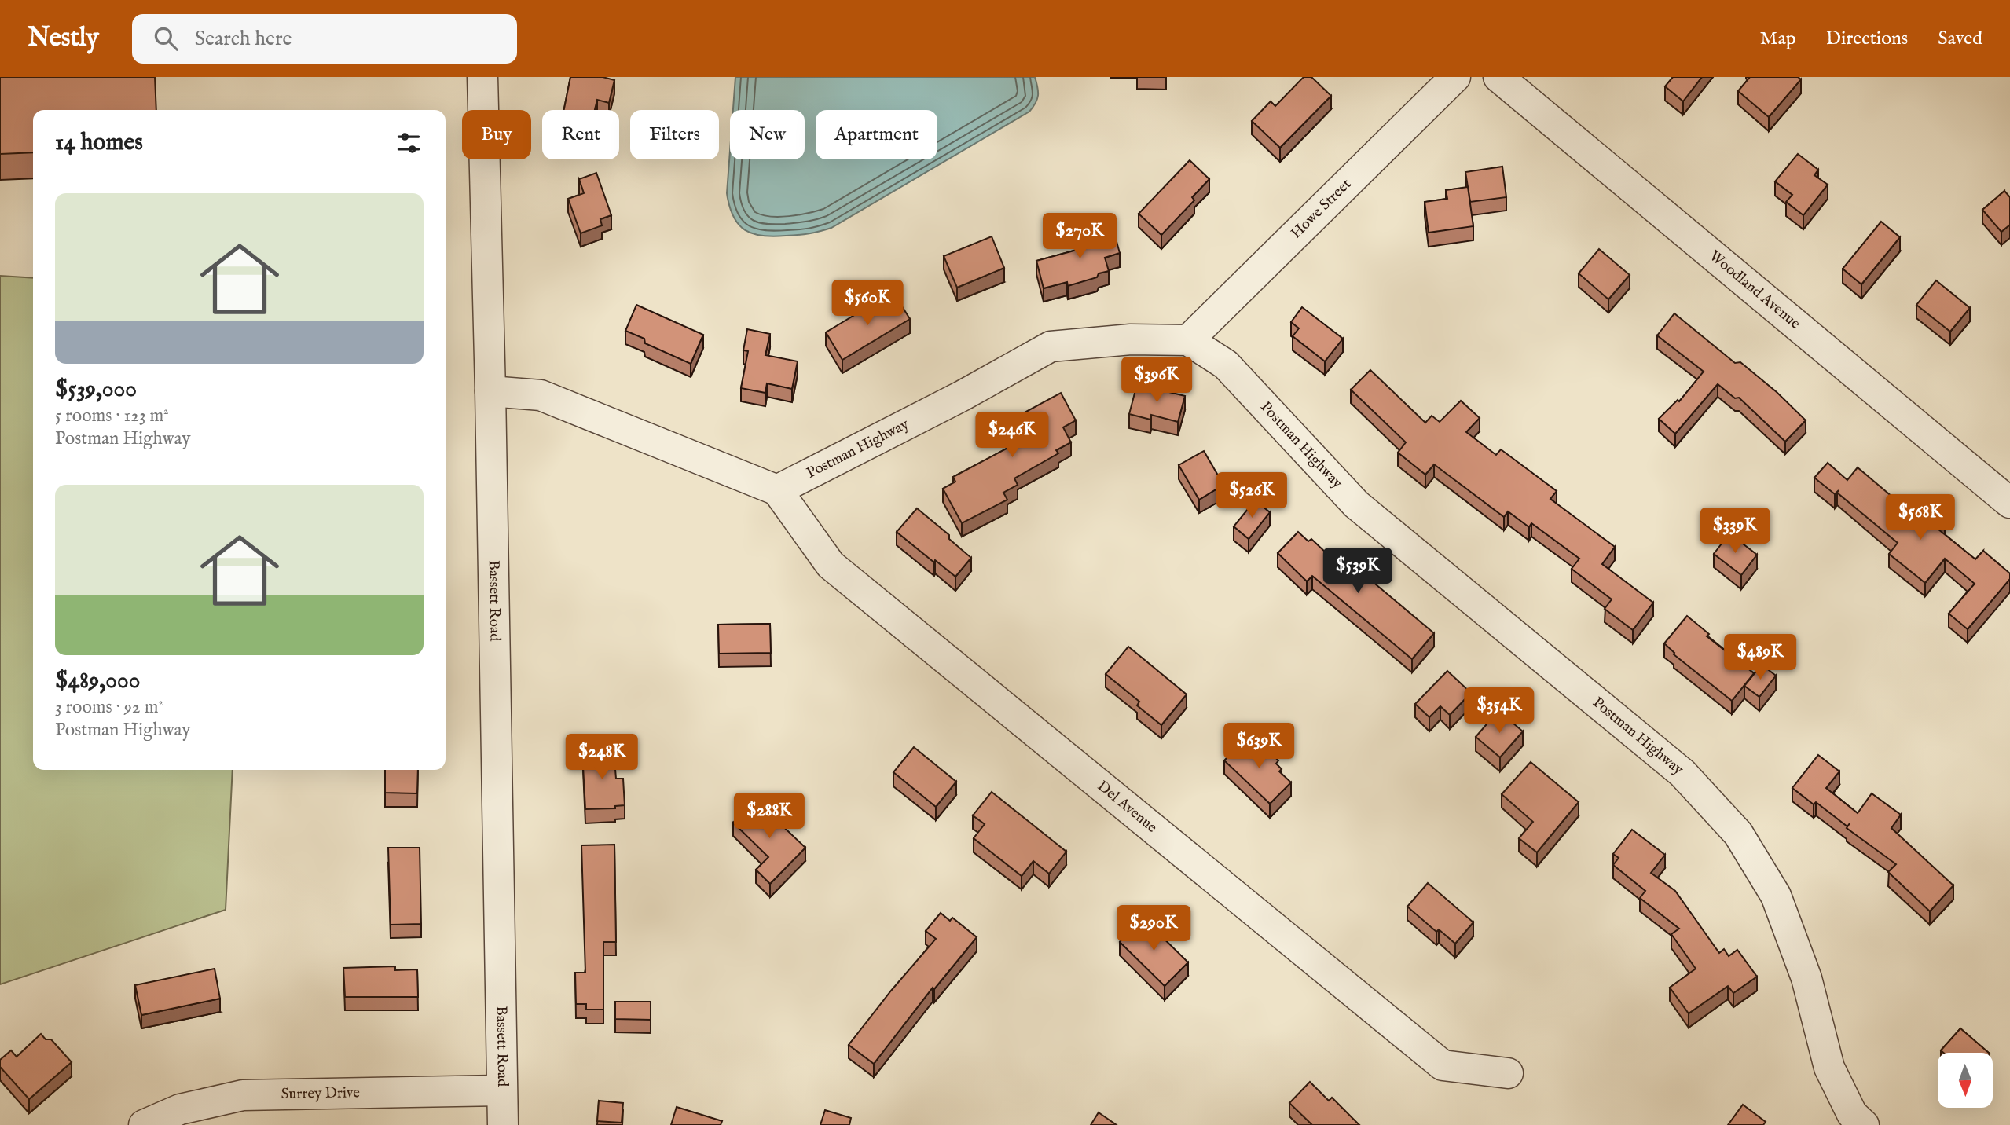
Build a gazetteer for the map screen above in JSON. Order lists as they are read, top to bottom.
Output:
{
  "streets": {
    "street": [
      "Howe Street",
      "Woodland Avenue",
      "Postman Highway",
      "Bassett Road",
      "Del Avenue",
      "Surrey Drive"
    ]
  },
  "crossings": [
    ["Howe Street", "Postman Highway"],
    ["Postman Highway", "Del Avenue"],
    ["Bassett Road", "Surrey Drive"]
  ],
  "north": "bottom",
  "page": {
    "header": "Nestly",
    "search": "Search here",
    "nav": ["Map", "Directions", "Saved"],
    "chip": [
      "Buy",
      "Rent",
      "Filters",
      "New",
      "Apartment"
    ],
    "heading": "14 homes",
    "list": [
      {
        "name": "$539,000",
        "note": "5 rooms · 123 m² · Postman Highway"
      },
      {
        "name": "$489,000",
        "note": "3 rooms · 92 m² · Postman Highway"
      }
    ],
    "price": [
      "$270K",
      "$560K",
      "$396K",
      "$246K",
      "$526K",
      "$568K",
      "$339K",
      "$539K",
      "$489K",
      "$354K",
      "$639K",
      "$248K",
      "$288K",
      "$290K"
    ]
  }
}
